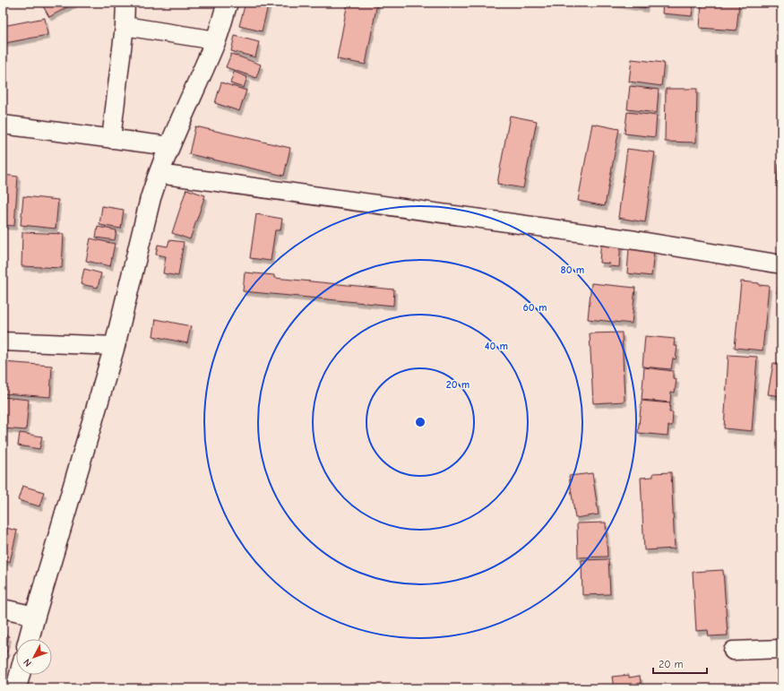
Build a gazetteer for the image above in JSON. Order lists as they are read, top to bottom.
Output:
{
  "scale_bar": "20 m",
  "north": "bottom left",
  "rings": [
    "80 m",
    "60 m",
    "40 m",
    "20 m"
  ]
}
